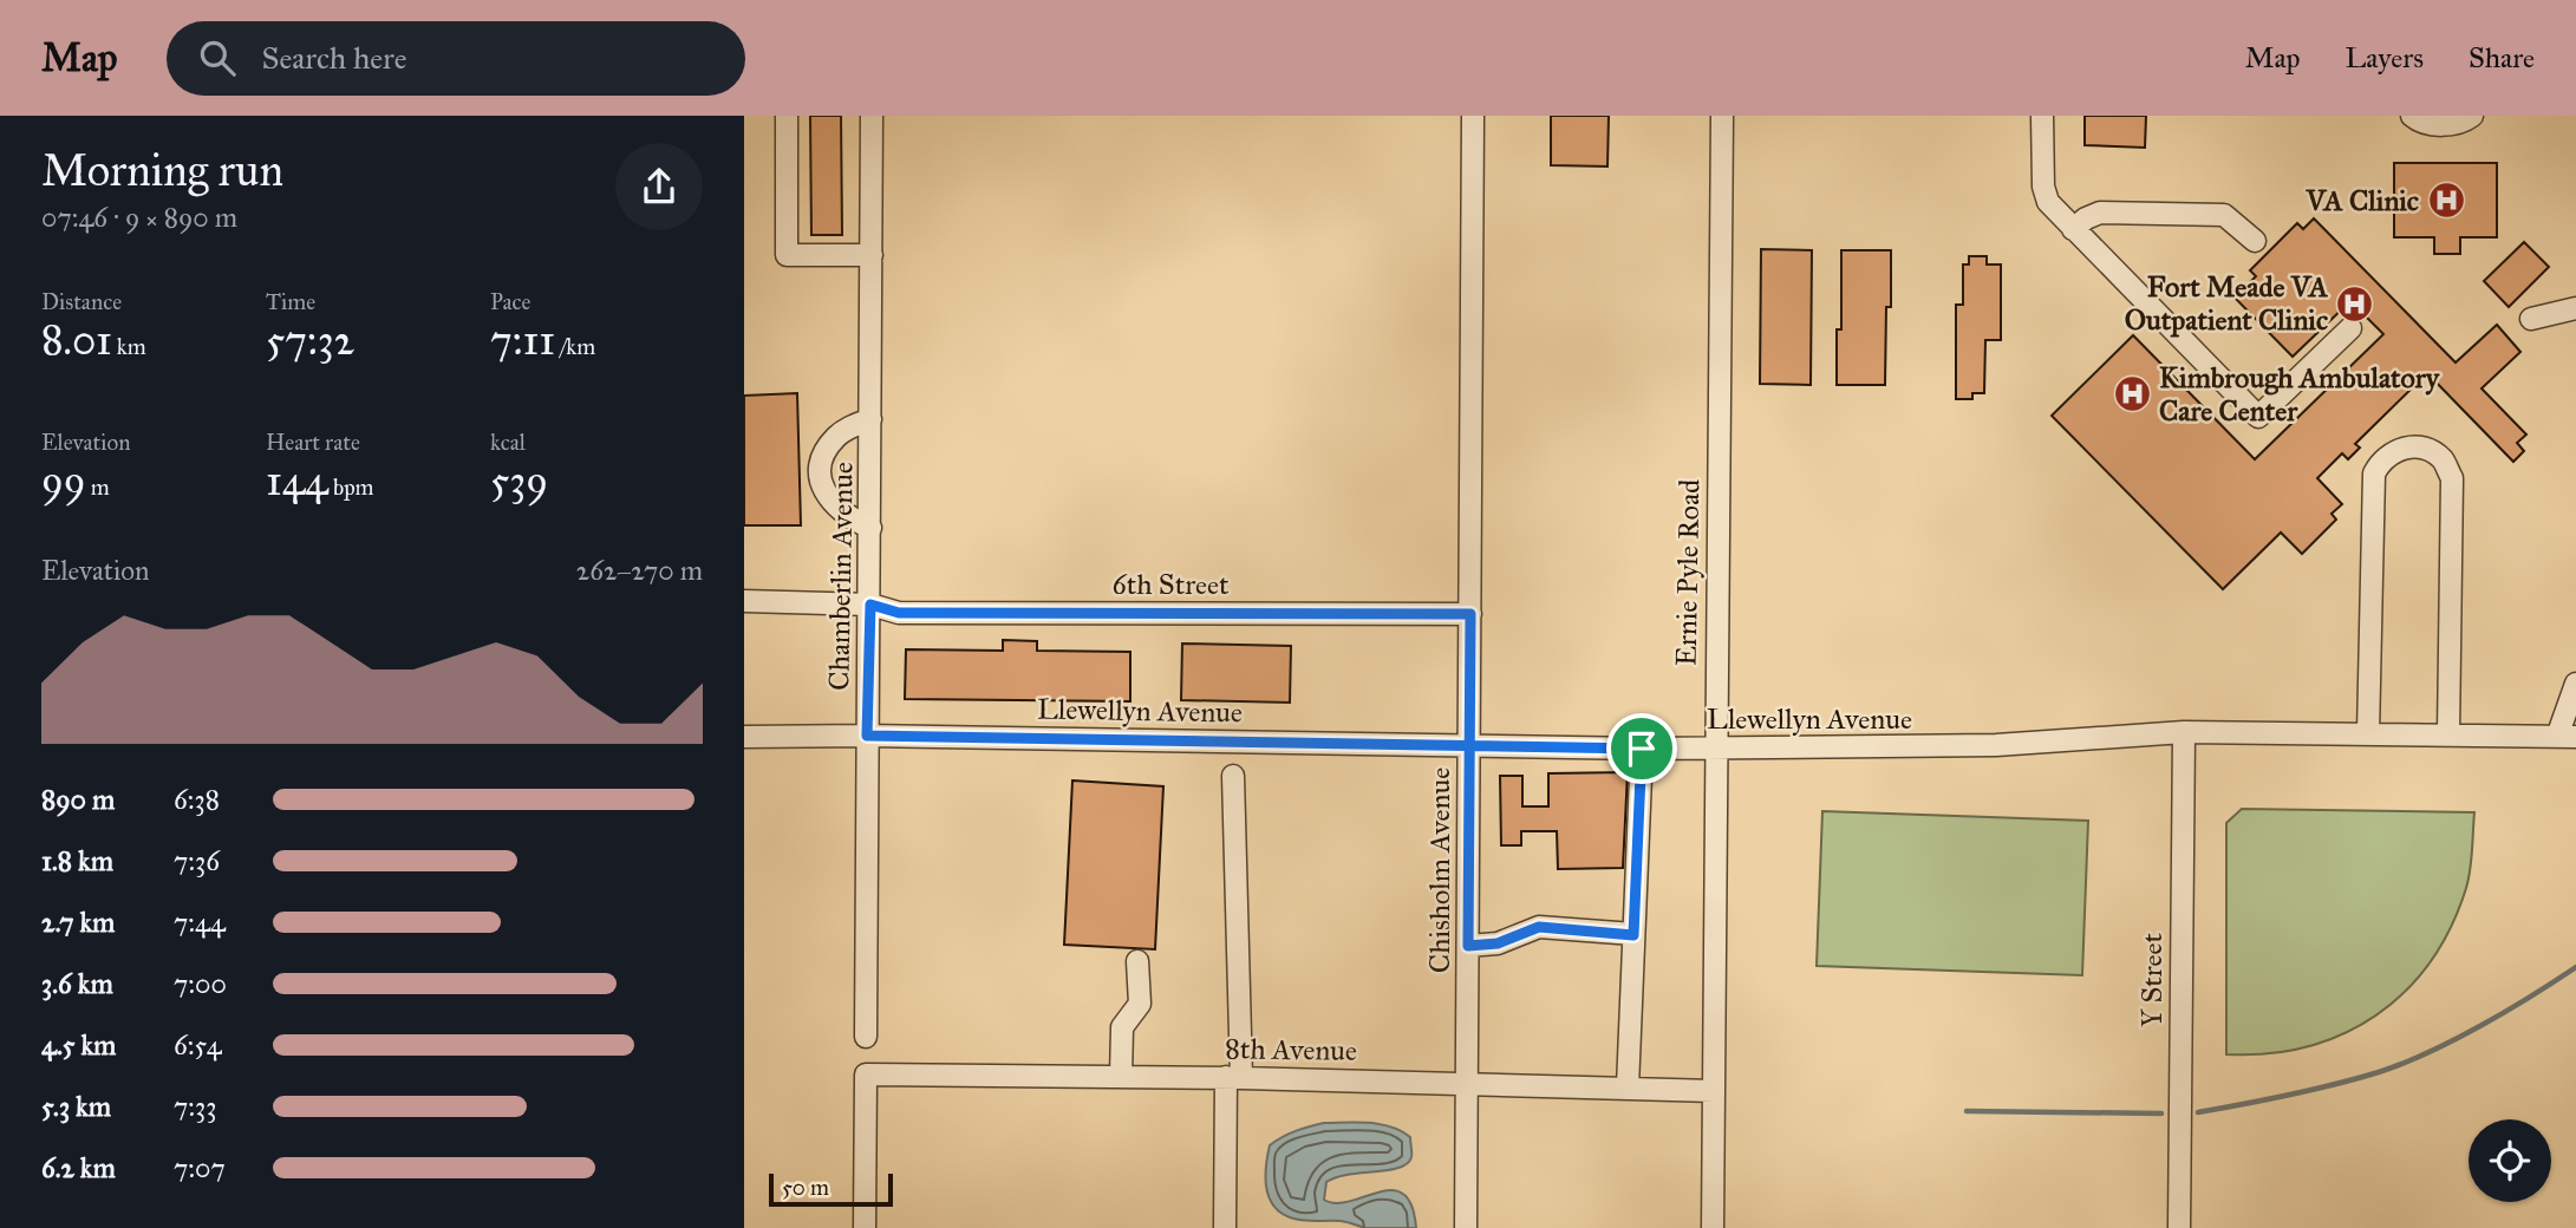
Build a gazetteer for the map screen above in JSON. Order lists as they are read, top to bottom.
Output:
{
  "streets": {
    "street": [
      "Ernie Pyle Road",
      "Chamberlin Avenue",
      "6th Street",
      "Llewellyn Avenue",
      "Chisholm Avenue",
      "Y Street",
      "8th Avenue"
    ]
  },
  "crossings": [
    ["Ernie Pyle Road", "Llewellyn Avenue"],
    ["Ernie Pyle Road", "8th Avenue"],
    ["Chamberlin Avenue", "6th Street"],
    ["Chamberlin Avenue", "Llewellyn Avenue"],
    ["6th Street", "Chisholm Avenue"],
    ["Llewellyn Avenue", "Chisholm Avenue"],
    ["Llewellyn Avenue", "Y Street"],
    ["Chisholm Avenue", "8th Avenue"]
  ],
  "places": {
    "hospital": ["VA Clinic", "Fort Meade VA Outpatient Clinic", "Kimbrough Ambulatory Care Center"]
  },
  "scale_bar": "50 m",
  "page": {
    "header": "Map",
    "search": "Search here",
    "nav": ["Map", "Layers", "Share"],
    "heading": ["Morning run", "07:46 · 9 × 890 m"],
    "stats": [
      ["Distance", "8.01 km"],
      ["Time", "57:32"],
      ["Pace", "7:11 /km"],
      ["Elevation", "99 m"],
      ["Heart rate", "144 bpm"],
      ["kcal", "539"]
    ],
    "chart": ["Elevation", "262–270 m"],
    "list": [
      {
        "name": "890 m",
        "note": "6:38"
      },
      {
        "name": "1.8 km",
        "note": "7:36"
      },
      {
        "name": "2.7 km",
        "note": "7:44"
      },
      {
        "name": "3.6 km",
        "note": "7:00"
      },
      {
        "name": "4.5 km",
        "note": "6:54"
      },
      {
        "name": "5.3 km",
        "note": "7:33"
      },
      {
        "name": "6.2 km",
        "note": "7:07"
      }
    ],
    "scale": "50 m"
  }
}
